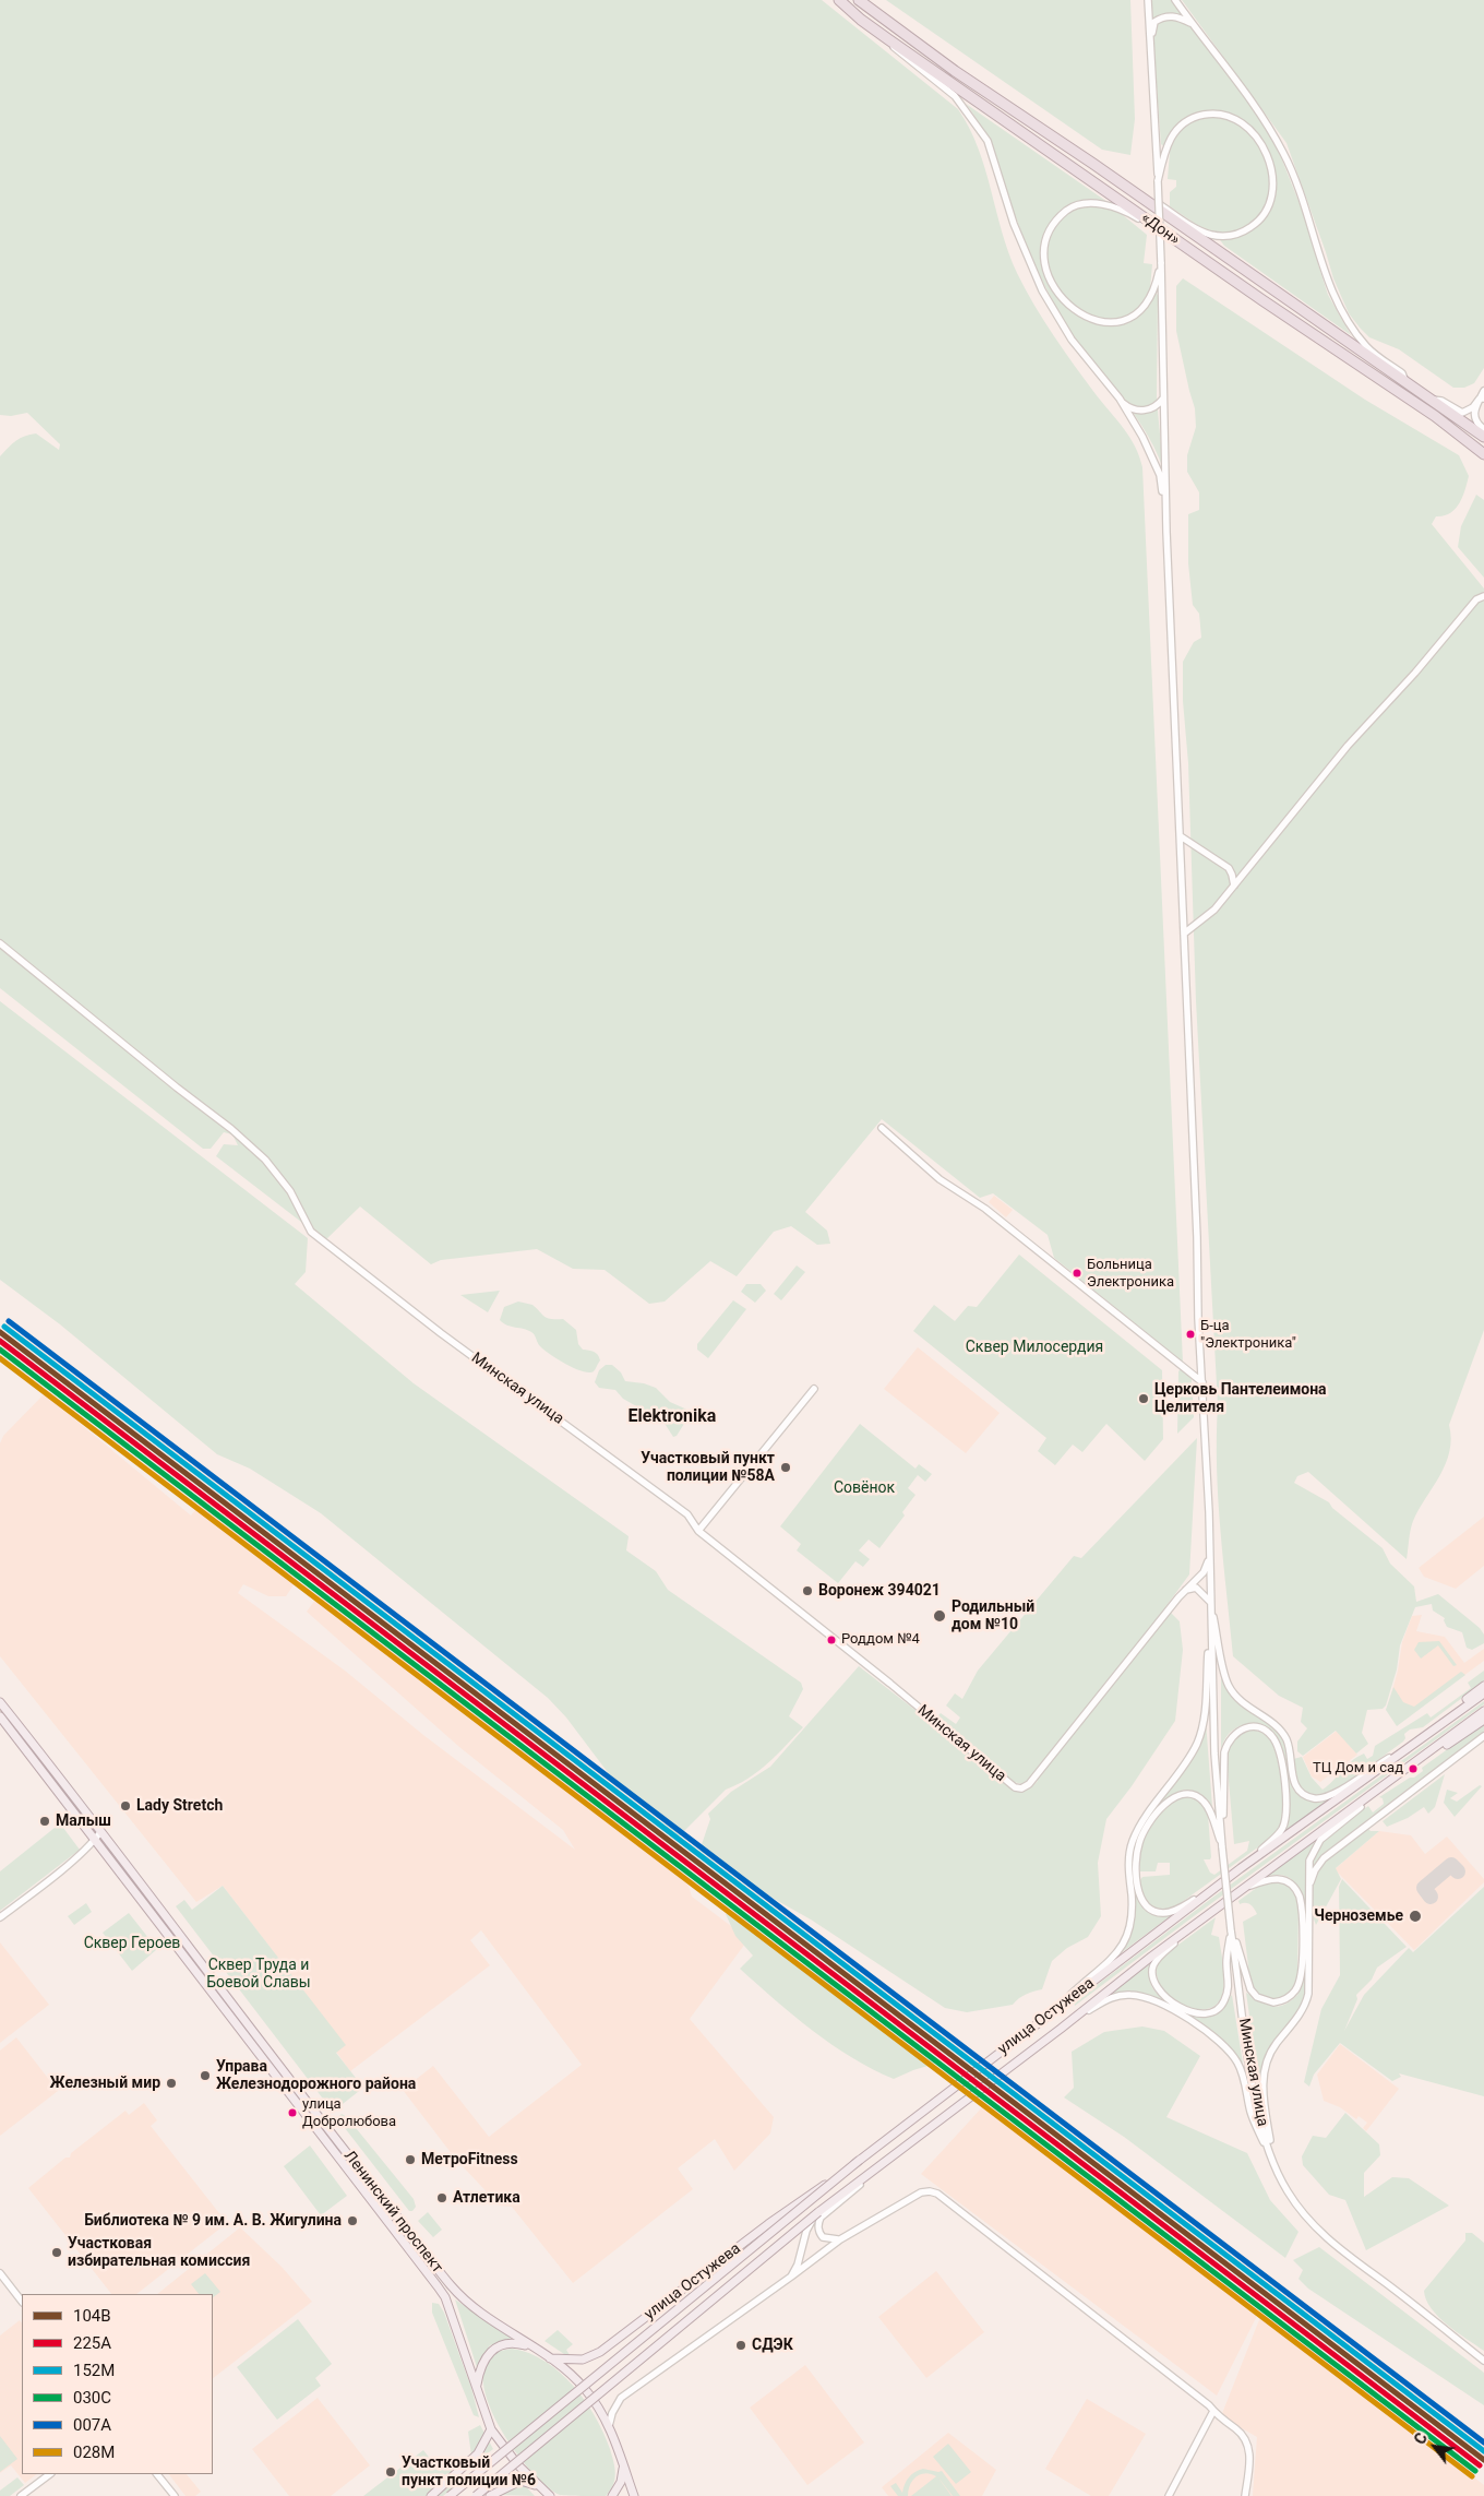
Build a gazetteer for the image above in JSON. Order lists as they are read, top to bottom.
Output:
{
  "streets": {
    "highway": ["«Дон»"],
    "main road": ["улица Остужева", "Ленинский проспект"],
    "street": ["Минская улица"]
  },
  "crossings": [
    ["улица Остужева", "Ленинский проспект"]
  ],
  "districts": ["Elektronika"],
  "parks": [
    "Сквер Милосердия",
    "Совёнок",
    "Сквер Героев",
    "Сквер Труда и Боевой Славы"
  ],
  "places": [
    "Больница Электроника",
    "Б-ца \"Электроника\"",
    "Церковь Пантелеимона Целителя",
    "Участковый пункт полиции №58А",
    "Воронеж 394021",
    "Родильный дом №10",
    "Роддом №4",
    "ТЦ Дом и сад",
    "Lady Stretch",
    "Малыш",
    "Черноземье",
    "Управа Железнодорожного района",
    "Железный мир",
    "улица Добролюбова",
    "МетроFitness",
    "Атлетика",
    "Библиотека № 9 им. А. В. Жигулина",
    "Участковая избирательная комиссия",
    "СДЭК",
    "Участковый пункт полиции №6"
  ],
  "lines": [
    "transit line 007А",
    "transit line 152М",
    "transit line 104В",
    "transit line 225А",
    "transit line 030C",
    "transit line 028М"
  ],
  "legend": [
    "104В",
    "225А",
    "152М",
    "030C",
    "007А",
    "028М"
  ],
  "north": "top left"
}
